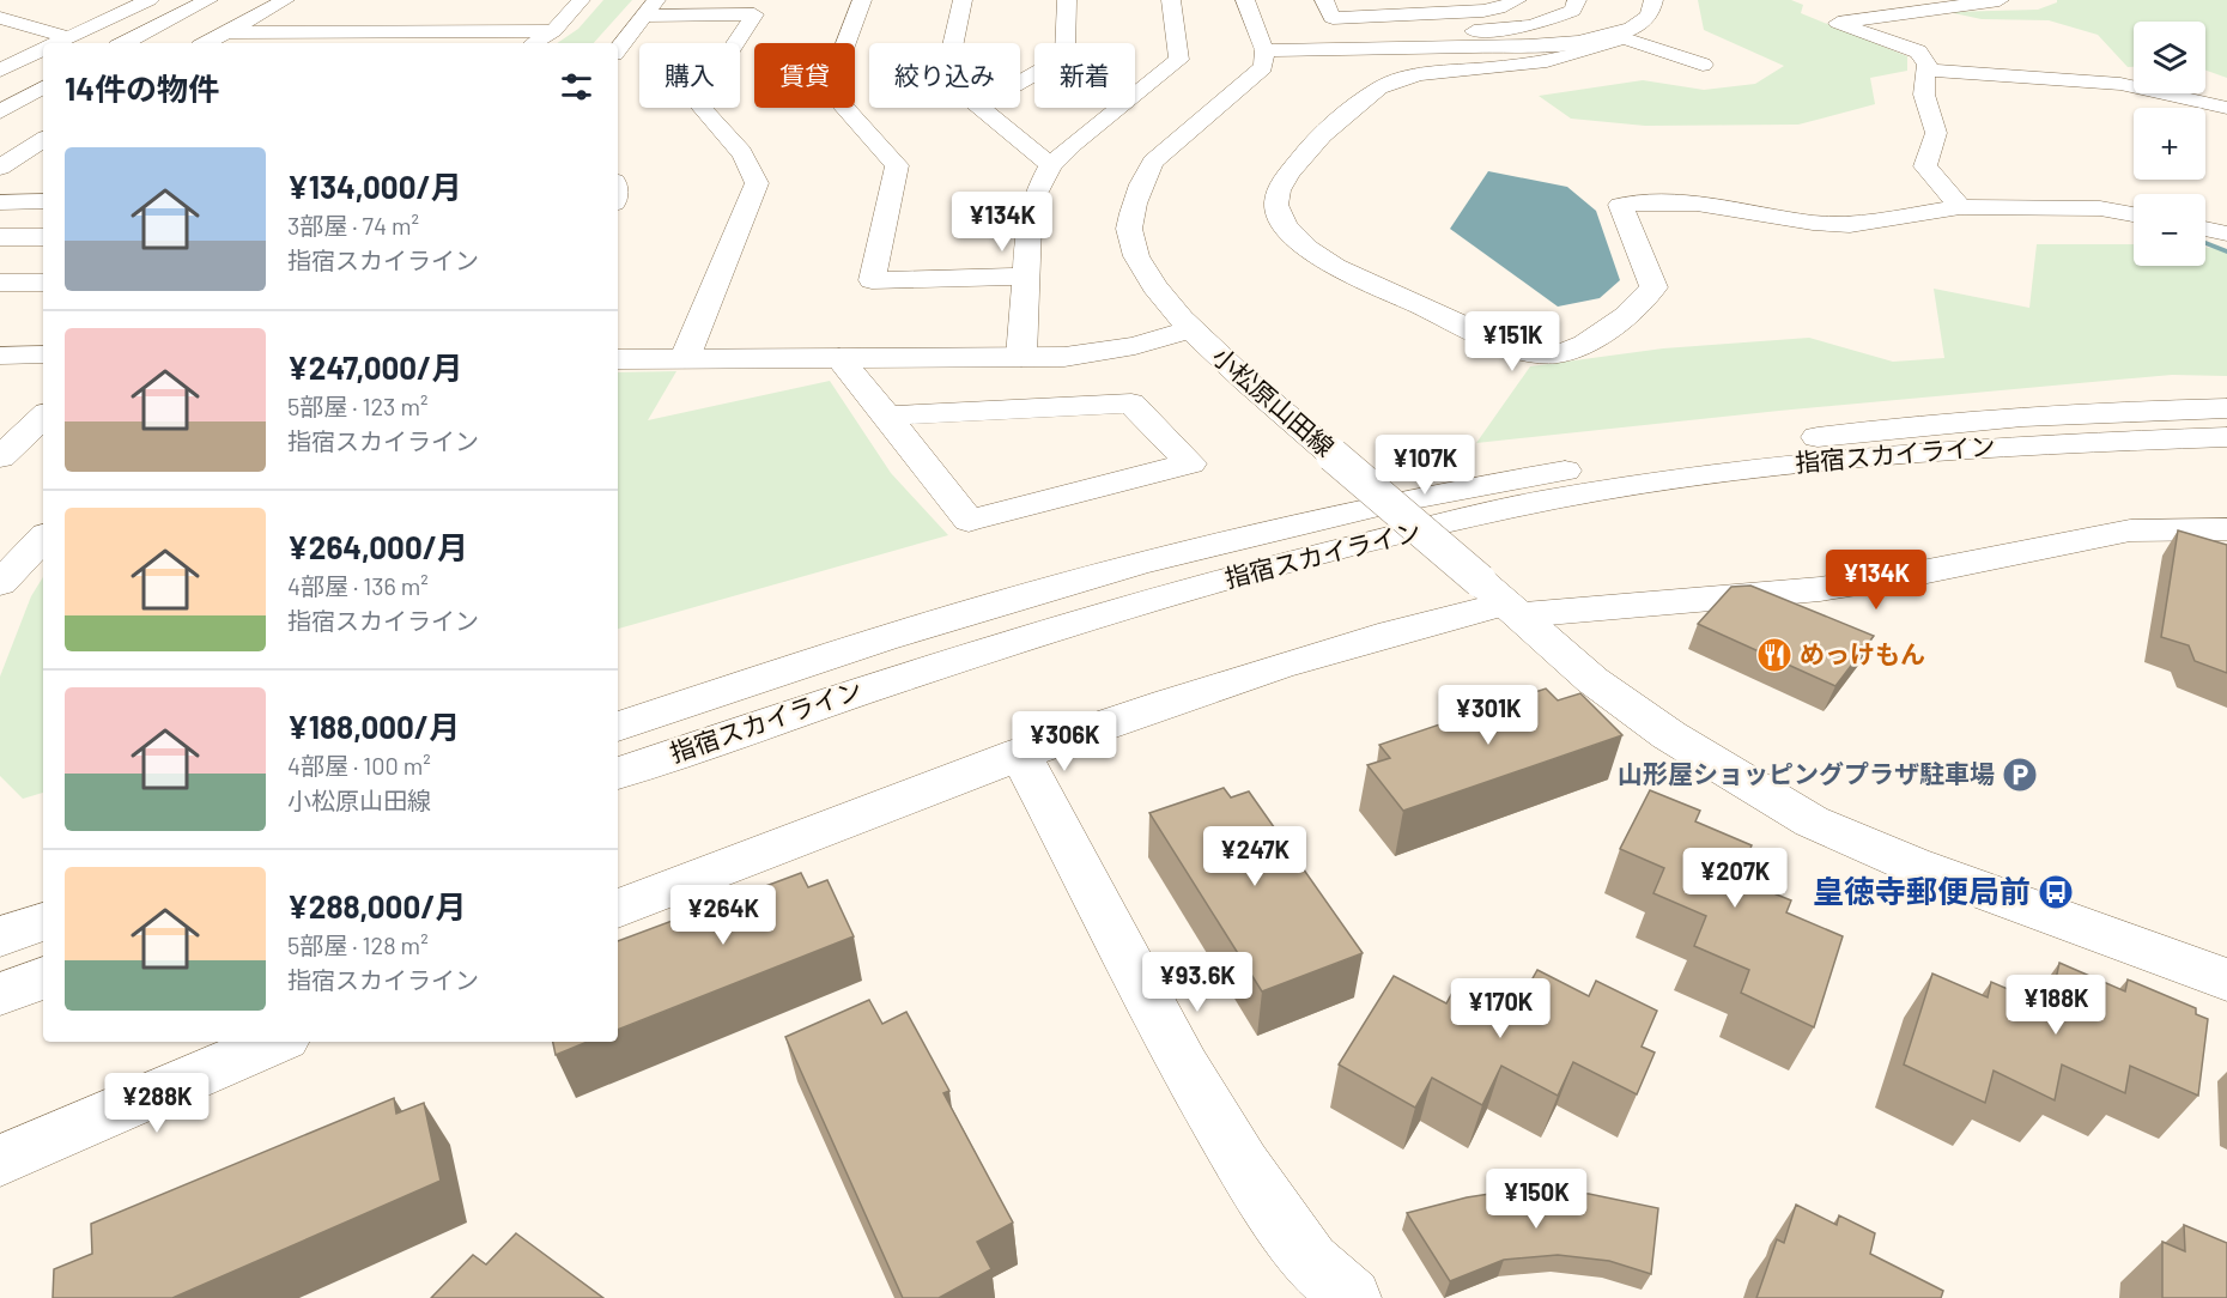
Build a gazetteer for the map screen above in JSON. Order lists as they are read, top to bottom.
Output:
{
  "streets": {
    "street": ["小松原山田線", "指宿スカイライン"]
  },
  "places": {
    "restaurant": ["めっけもん"],
    "parking": ["山形屋ショッピングプラザ駐車場"],
    "bus stop": ["皇徳寺郵便局前"]
  },
  "page": {
    "map_buttons": ["+", "−"],
    "chip": [
      "購入",
      "賃貸",
      "絞り込み",
      "新着"
    ],
    "heading": "14件の物件",
    "list": [
      {
        "name": "¥134,000/月",
        "note": "3部屋 · 74 m² · 指宿スカイライン"
      },
      {
        "name": "¥247,000/月",
        "note": "5部屋 · 123 m² · 指宿スカイライン"
      },
      {
        "name": "¥264,000/月",
        "note": "4部屋 · 136 m² · 指宿スカイライン"
      },
      {
        "name": "¥188,000/月",
        "note": "4部屋 · 100 m² · 小松原山田線"
      },
      {
        "name": "¥288,000/月",
        "note": "5部屋 · 128 m² · 指宿スカイライン"
      }
    ],
    "price": [
      "¥134K",
      "¥151K",
      "¥107K",
      "¥134K",
      "¥301K",
      "¥306K",
      "¥247K",
      "¥207K",
      "¥264K",
      "¥93.6K",
      "¥188K",
      "¥170K",
      "¥288K",
      "¥150K"
    ]
  }
}
